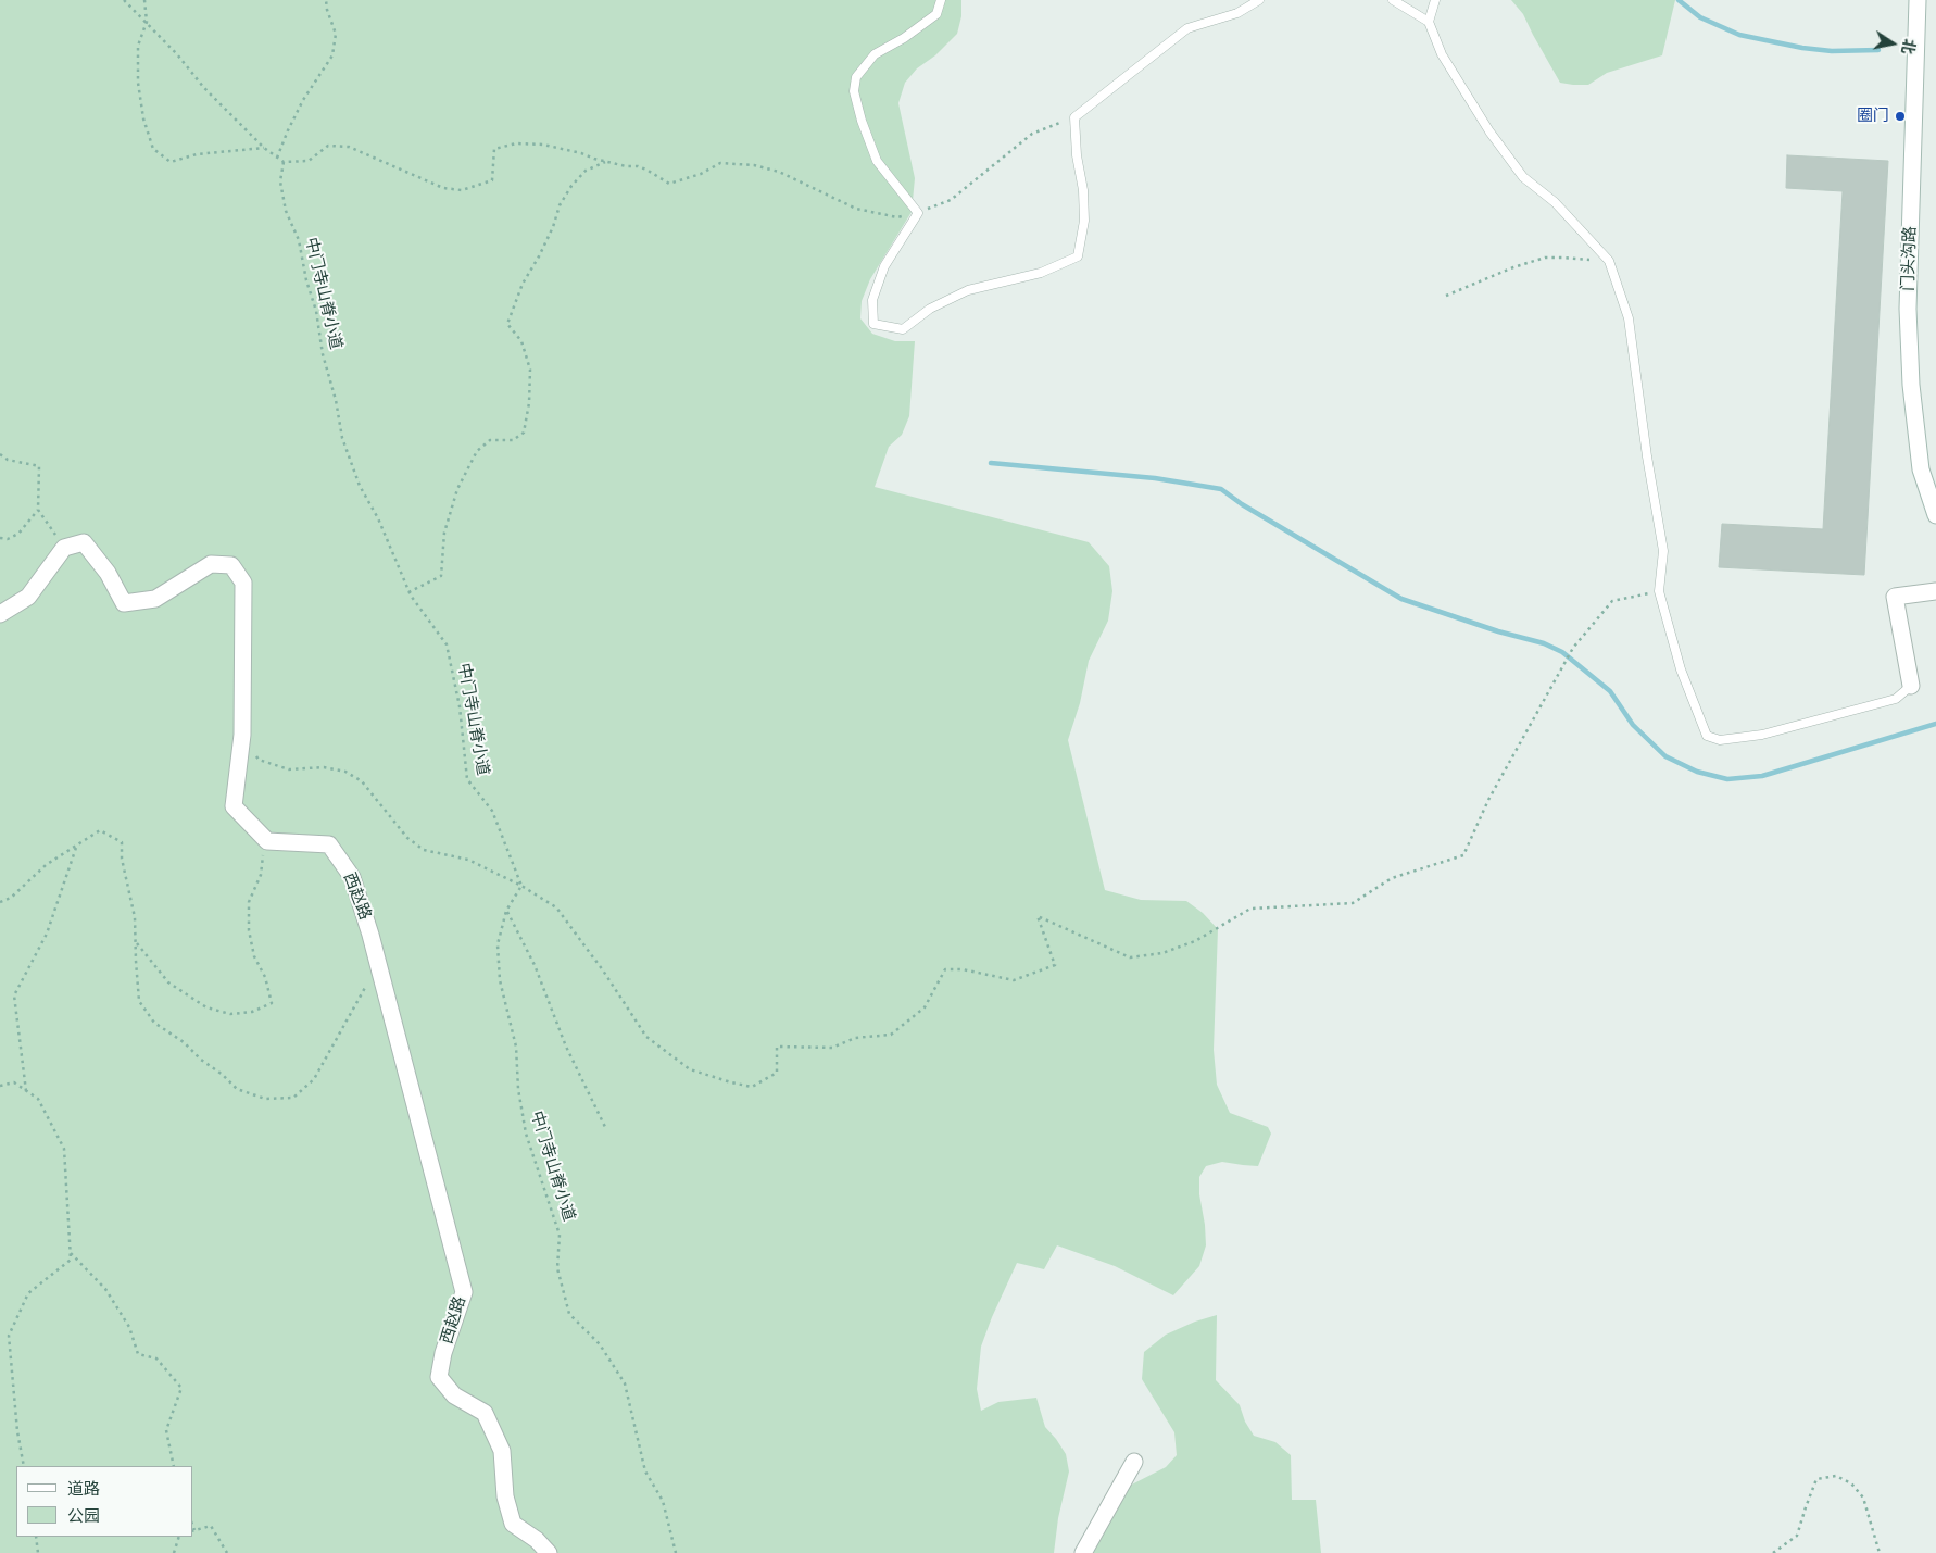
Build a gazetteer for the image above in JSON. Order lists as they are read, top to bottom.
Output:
{
  "streets": {
    "street": ["门头沟路", "西赵路"],
    "path": ["中门寺山脊小道"]
  },
  "places": ["圈门"],
  "legend": ["道路", "公园"],
  "north": "right"
}
